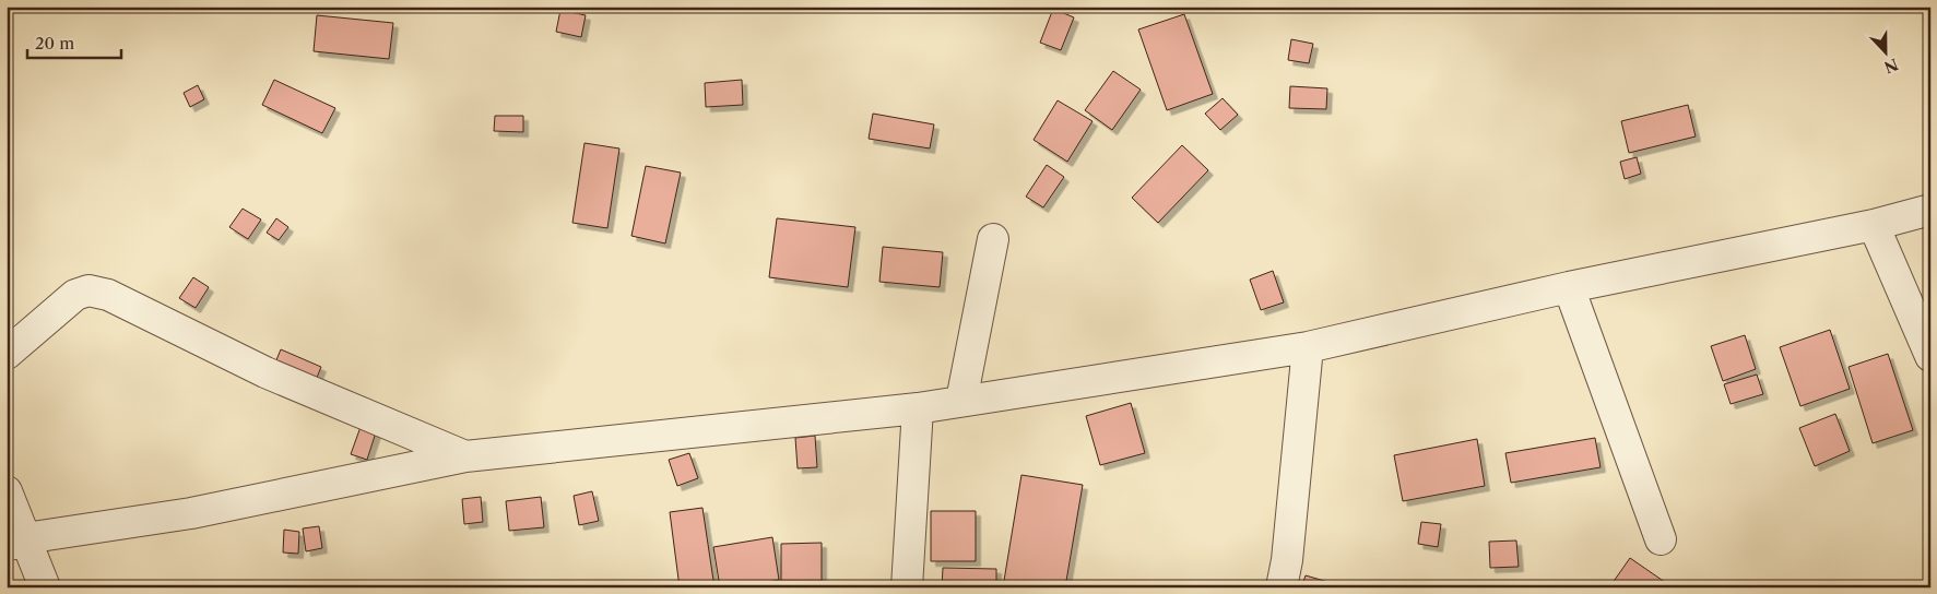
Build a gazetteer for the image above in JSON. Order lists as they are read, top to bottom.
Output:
{
  "scale_bar": "20 m",
  "north": "bottom"
}
